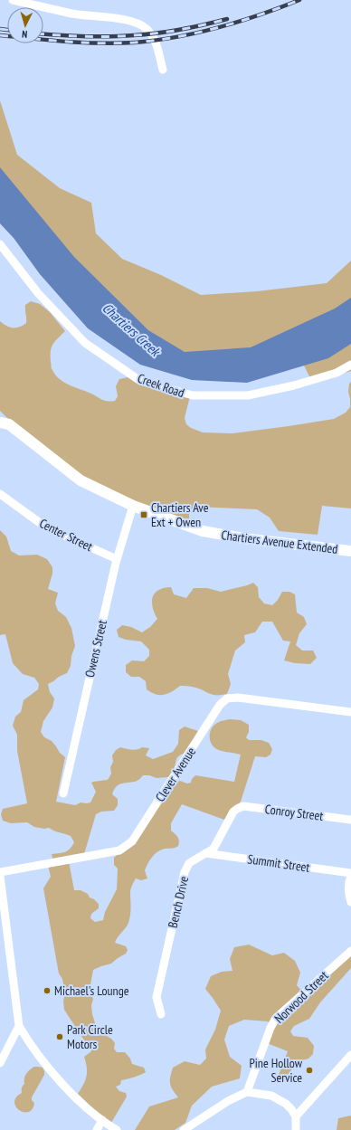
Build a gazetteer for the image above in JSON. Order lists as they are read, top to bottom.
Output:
{
  "streets": {
    "street": [
      "Creek Road",
      "Center Street",
      "Chartiers Avenue Extended",
      "Owens Street",
      "Clever Avenue",
      "Conroy Street",
      "Summit Street",
      "Bench Drive",
      "Norwood Street"
    ]
  },
  "crossings": [
    ["Center Street", "Owens Street"],
    ["Chartiers Avenue Extended", "Owens Street"],
    ["Conroy Street", "Bench Drive"],
    ["Summit Street", "Bench Drive"]
  ],
  "water": ["Chartiers Creek"],
  "places": {
    "transit": ["Chartiers Ave Ext + Owen"],
    "other": ["Michael's Lounge", "Park Circle Motors", "Pine Hollow Service"]
  },
  "north": "bottom"
}
